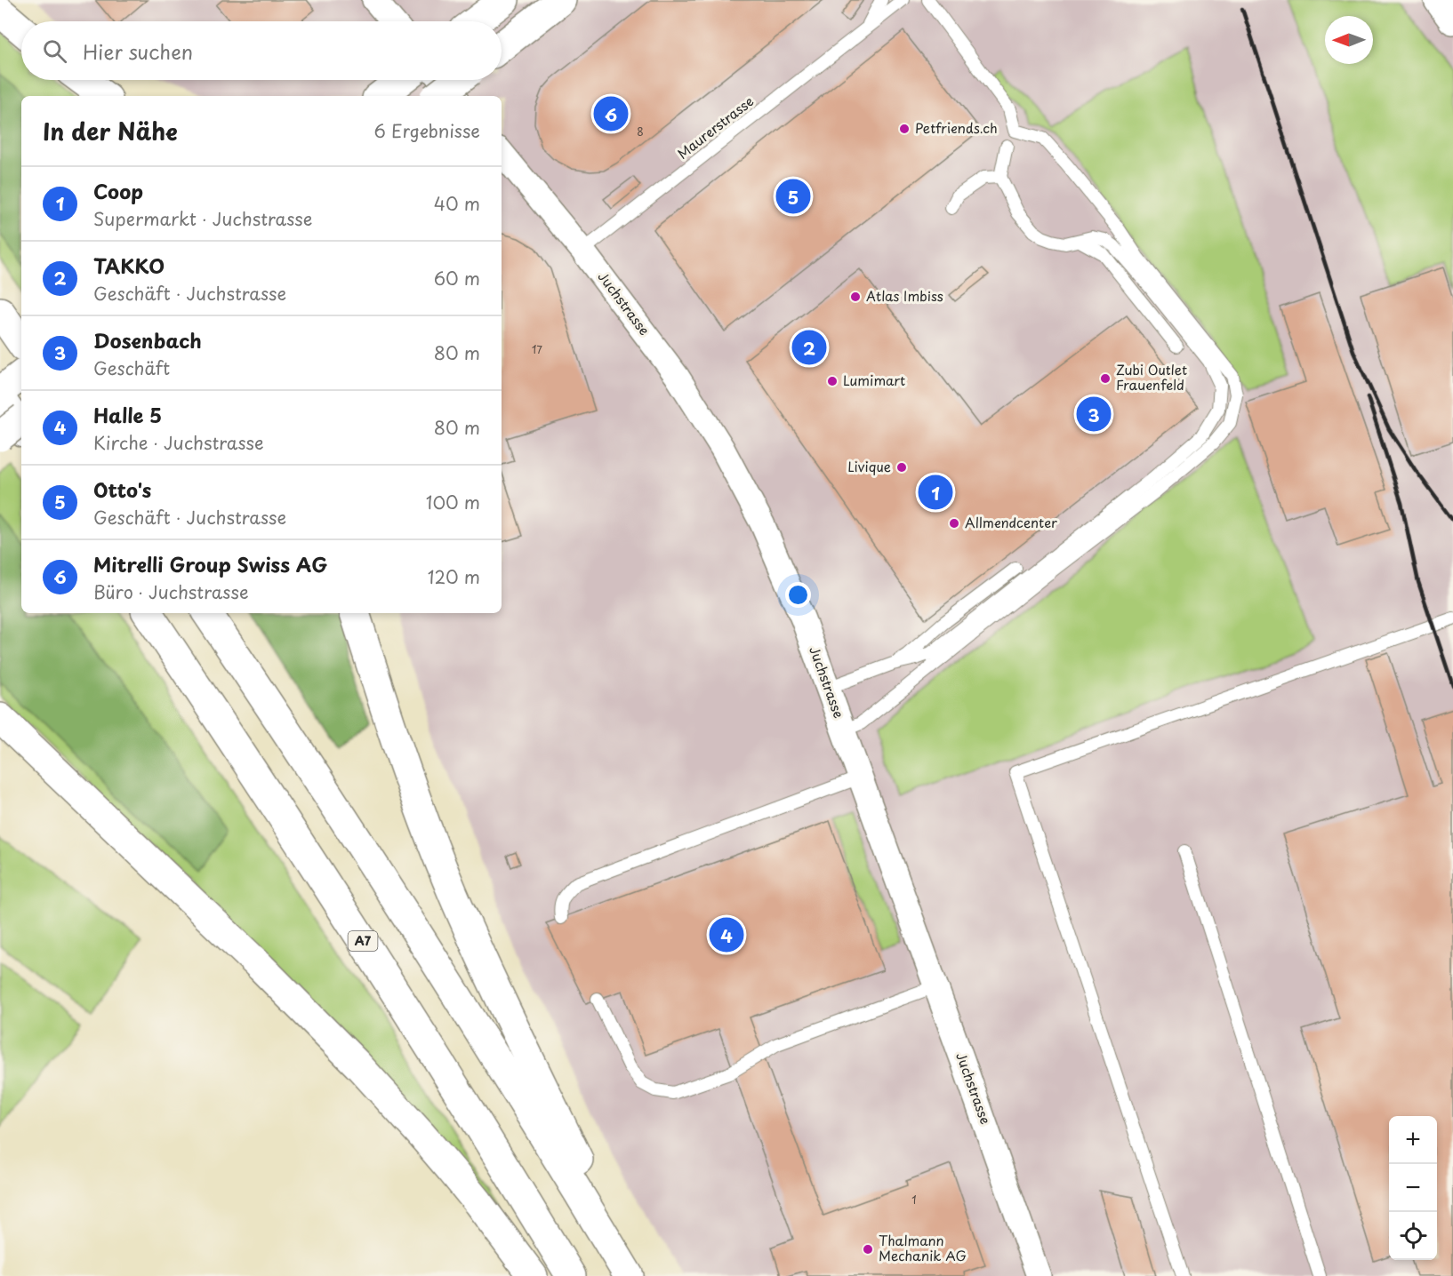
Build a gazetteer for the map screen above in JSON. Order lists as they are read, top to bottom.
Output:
{
  "streets": {
    "main road": ["A7"],
    "street": ["Juchstrasse"],
    "lane": ["Maurerstrasse"]
  },
  "crossings": [
    ["Maurerstrasse", "Juchstrasse"]
  ],
  "places": [
    "Petfriends.ch",
    "Atlas Imbiss",
    "Zubi Outlet Frauenfeld",
    "Lumimart",
    "Livique",
    "Allmendcenter",
    "Thalmann Mechanik AG"
  ],
  "house_numbers": ["8", "17", "1"],
  "north": "left",
  "page": {
    "search": "Hier suchen",
    "pins": [
      "6",
      "5",
      "2",
      "3",
      "1",
      "4"
    ],
    "heading": ["In der Nähe", "6 Ergebnisse"],
    "list": [
      {
        "mark": "1",
        "name": "Coop",
        "note": "Supermarkt · Juchstrasse",
        "value": "40 m"
      },
      {
        "mark": "2",
        "name": "TAKKO",
        "note": "Geschäft · Juchstrasse",
        "value": "60 m"
      },
      {
        "mark": "3",
        "name": "Dosenbach",
        "note": "Geschäft",
        "value": "80 m"
      },
      {
        "mark": "4",
        "name": "Halle 5",
        "note": "Kirche · Juchstrasse",
        "value": "80 m"
      },
      {
        "mark": "5",
        "name": "Otto's",
        "note": "Geschäft · Juchstrasse",
        "value": "100 m"
      },
      {
        "mark": "6",
        "name": "Mitrelli Group Swiss AG",
        "note": "Büro · Juchstrasse",
        "value": "120 m"
      }
    ],
    "map_buttons": ["+", "−"]
  }
}
